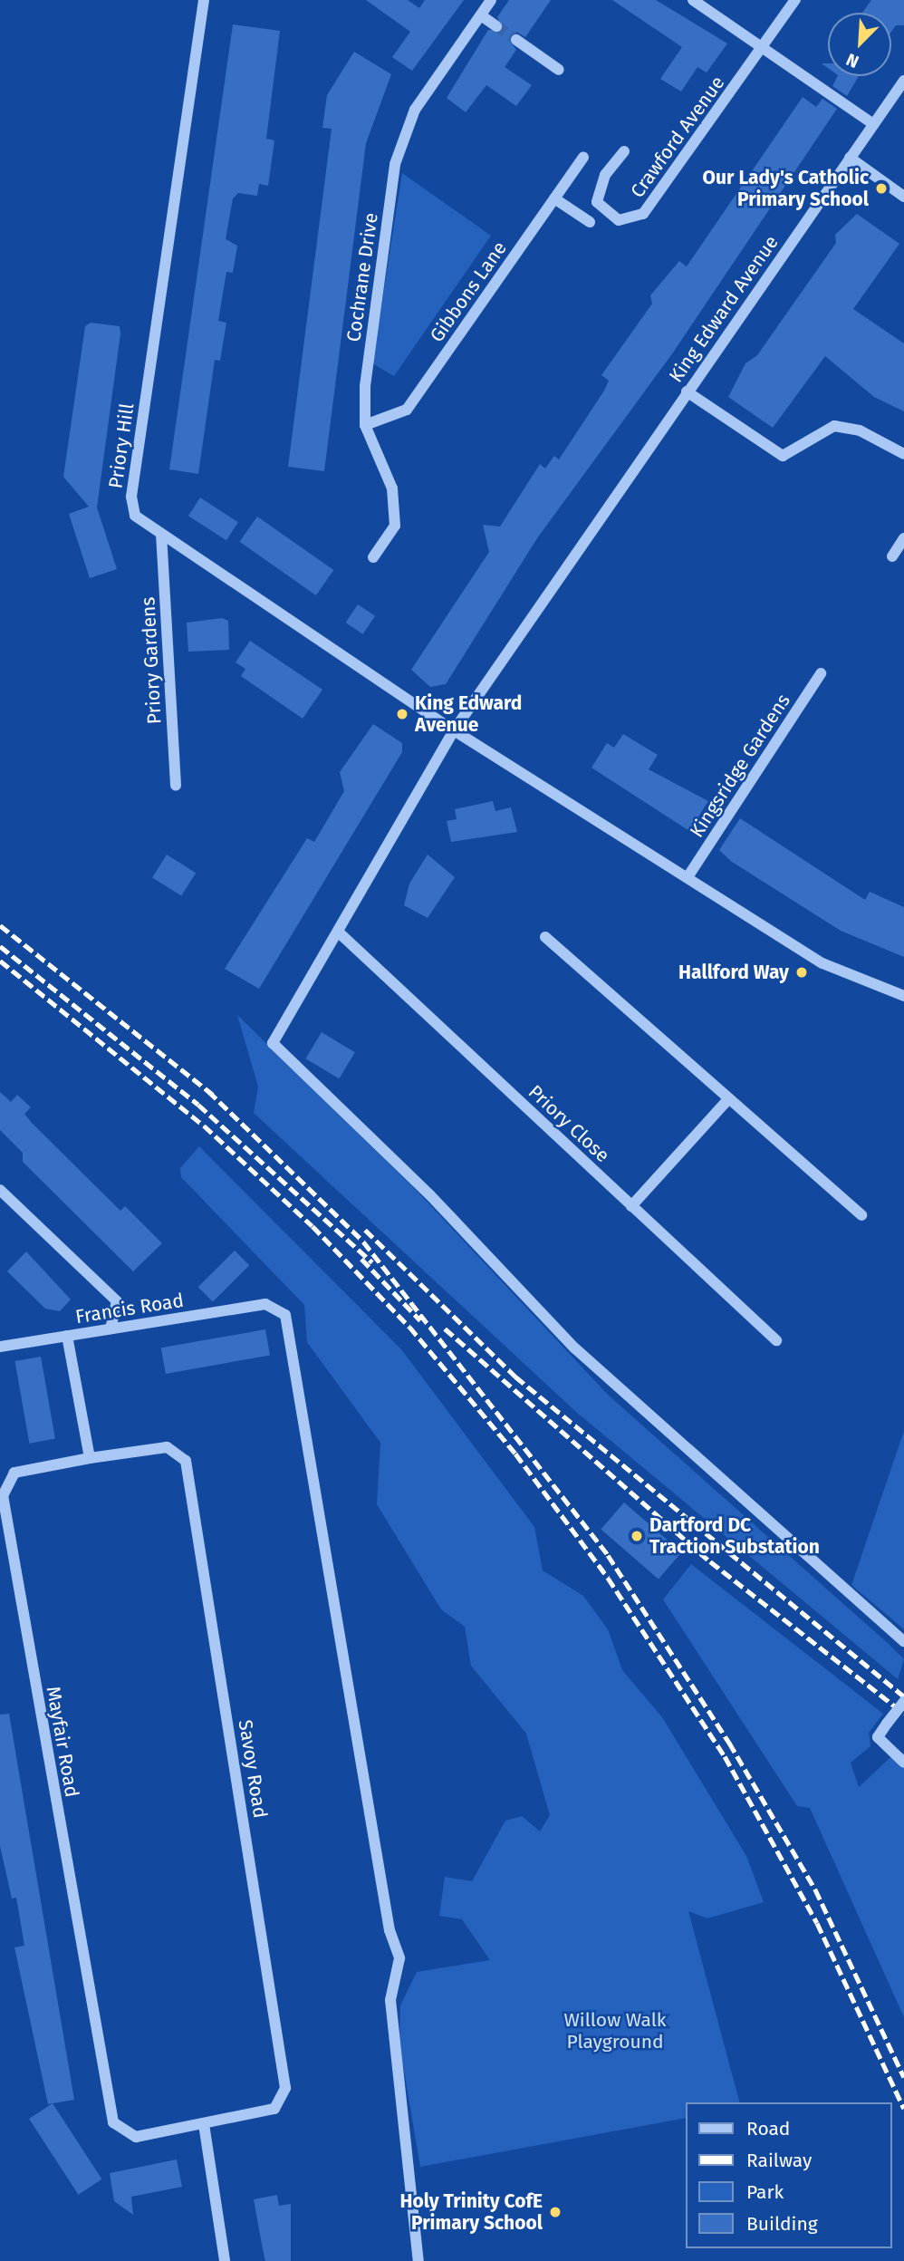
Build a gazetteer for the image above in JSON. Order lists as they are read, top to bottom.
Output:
{
  "streets": {
    "street": [
      "Crawford Avenue",
      "Cochrane Drive",
      "Gibbons Lane",
      "King Edward Avenue",
      "Priory Hill",
      "Priory Gardens",
      "Kingsridge Gardens",
      "Priory Close",
      "Francis Road",
      "Mayfair Road",
      "Savoy Road"
    ]
  },
  "crossings": [
    ["Cochrane Drive", "Gibbons Lane"],
    ["King Edward Avenue", "Priory Hill"],
    ["King Edward Avenue", "Priory Close"],
    ["Priory Hill", "Priory Gardens"],
    ["Mayfair Road", "Savoy Road"]
  ],
  "parks": ["Willow Walk Playground"],
  "places": [
    "Our Lady's Catholic Primary School",
    "King Edward Avenue",
    "Hallford Way",
    "Dartford DC Traction Substation",
    "Holy Trinity CofE Primary School"
  ],
  "legend": [
    "Road",
    "Railway",
    "Park",
    "Building"
  ],
  "north": "bottom left"
}
